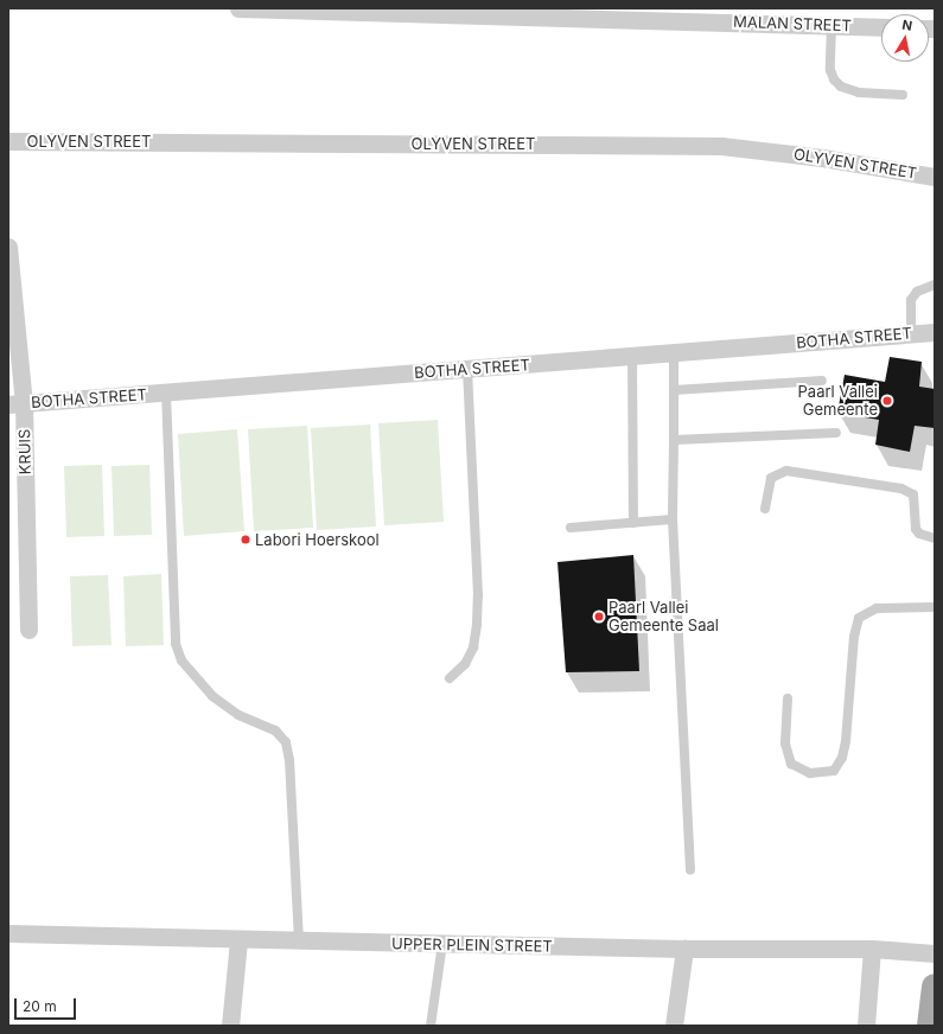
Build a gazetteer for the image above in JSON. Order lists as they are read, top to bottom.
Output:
{
  "streets": {
    "street": [
      "MALAN STREET",
      "OLYVEN STREET",
      "BOTHA STREET",
      "KRUIS",
      "UPPER PLEIN STREET"
    ]
  },
  "crossings": [
    ["BOTHA STREET", "KRUIS"]
  ],
  "places": ["Paarl Vallei Gemeente", "Labori Hoerskool", "Paarl Vallei Gemeente Saal"],
  "scale_bar": "20 m",
  "north": "top"
}
